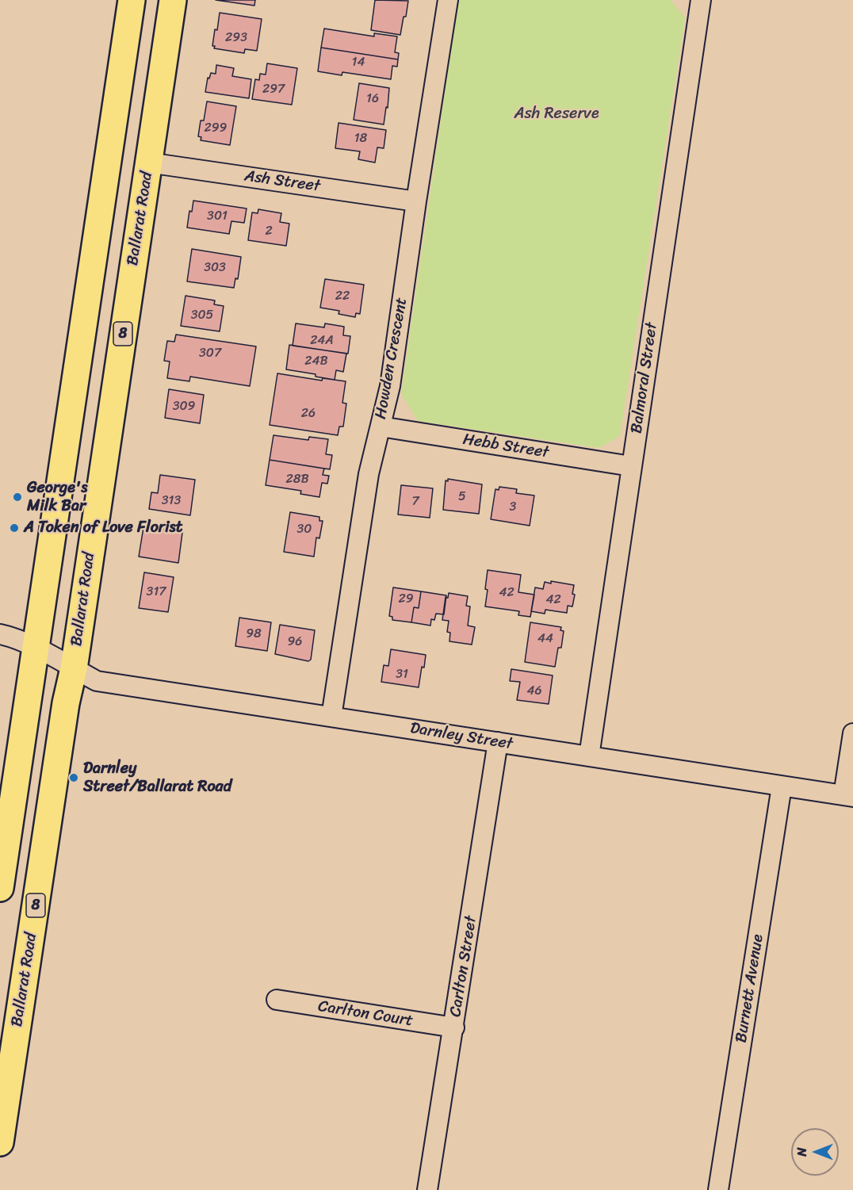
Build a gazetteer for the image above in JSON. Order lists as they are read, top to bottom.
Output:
{
  "streets": {
    "highway": ["Ballarat Road", "8"],
    "street": [
      "Ash Street",
      "Howden Crescent",
      "Balmoral Street",
      "Hebb Street",
      "Darnley Street",
      "Carlton Street",
      "Burnett Avenue",
      "Carlton Court"
    ]
  },
  "crossings": [
    ["Ash Street", "Ballarat Road"],
    ["Ash Street", "Howden Crescent"],
    ["Ballarat Road", "Darnley Street"],
    ["Howden Crescent", "Hebb Street"],
    ["Howden Crescent", "Darnley Street"],
    ["Balmoral Street", "Hebb Street"],
    ["Balmoral Street", "Darnley Street"],
    ["Darnley Street", "Carlton Street"],
    ["Darnley Street", "Burnett Avenue"],
    ["Carlton Street", "Carlton Court"]
  ],
  "parks": ["Ash Reserve"],
  "places": ["George's Milk Bar", "A Token of Love Florist", "Darnley Street/Ballarat Road"],
  "house_numbers": [
    "293",
    "14",
    "297",
    "16",
    "299",
    "18",
    "301",
    "2",
    "303",
    "22",
    "305",
    "24A",
    "307",
    "24B",
    "309",
    "26",
    "28B",
    "5",
    "313",
    "7",
    "3",
    "30",
    "317",
    "42",
    "29",
    "42",
    "98",
    "44",
    "96",
    "31",
    "46"
  ],
  "north": "left"
}
